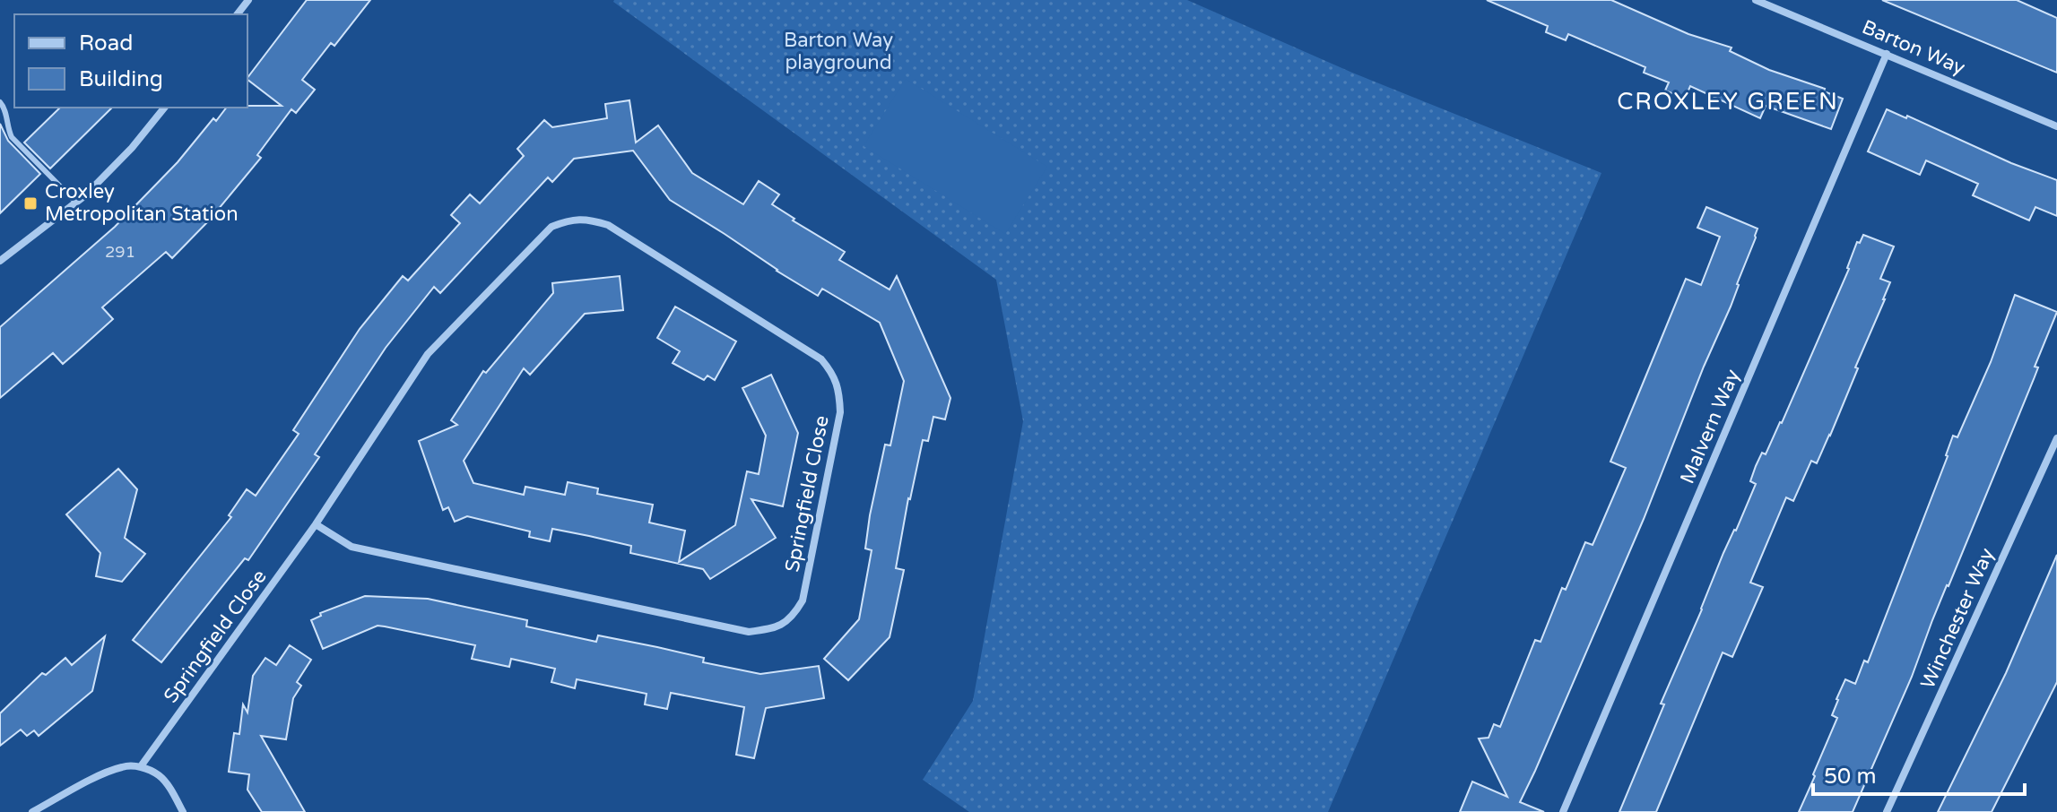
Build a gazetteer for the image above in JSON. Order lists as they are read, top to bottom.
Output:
{
  "streets": {
    "street": [
      "Barton Way",
      "Malvern Way",
      "Springfield Close",
      "Winchester Way"
    ]
  },
  "crossings": [
    ["Barton Way", "Malvern Way"]
  ],
  "districts": ["CROXLEY GREEN"],
  "parks": ["Barton Way playground"],
  "places": {
    "transit": ["Croxley Metropolitan Station"]
  },
  "house_numbers": ["291"],
  "legend": ["Road", "Building"],
  "scale_bar": "50 m"
}
